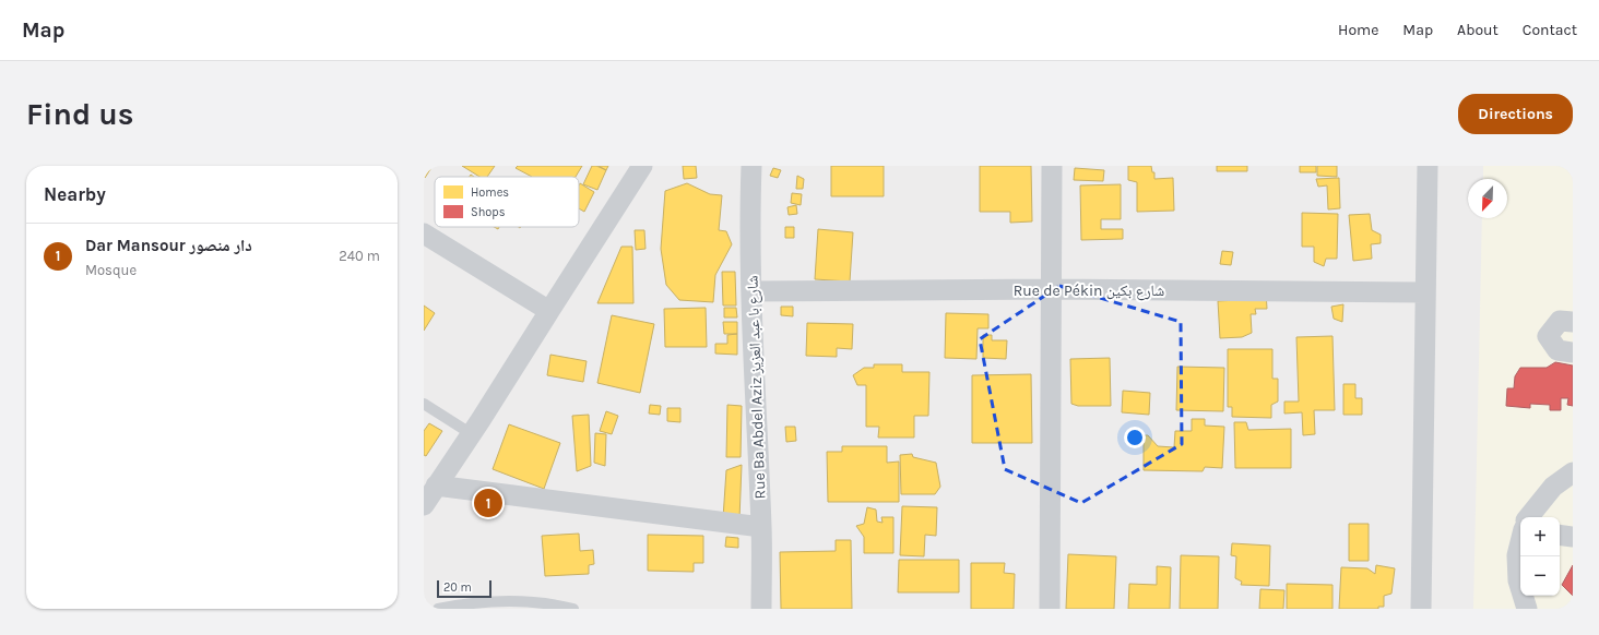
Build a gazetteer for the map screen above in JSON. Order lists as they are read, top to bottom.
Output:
{
  "streets": {
    "street": ["Rue de Pékin شارع بكين", "Rue Ba Abdel Aziz شارع با عبد العزيز"]
  },
  "crossings": [
    ["Rue de Pékin شارع بكين", "Rue Ba Abdel Aziz شارع با عبد العزيز"]
  ],
  "legend": ["Homes", "Shops"],
  "scale_bar": "20 m",
  "north": "bottom left",
  "page": {
    "header": "Map",
    "nav": [
      "Home",
      "Map",
      "About",
      "Contact"
    ],
    "buttons": "Directions",
    "title": "Find us",
    "heading": "Nearby",
    "list": [
      {
        "mark": "1",
        "name": "Dar Mansour دار منصور",
        "note": "Mosque",
        "value": "240 m"
      }
    ],
    "pins": "1",
    "map_buttons": ["+", "−"],
    "scale": "20 m"
  }
}
